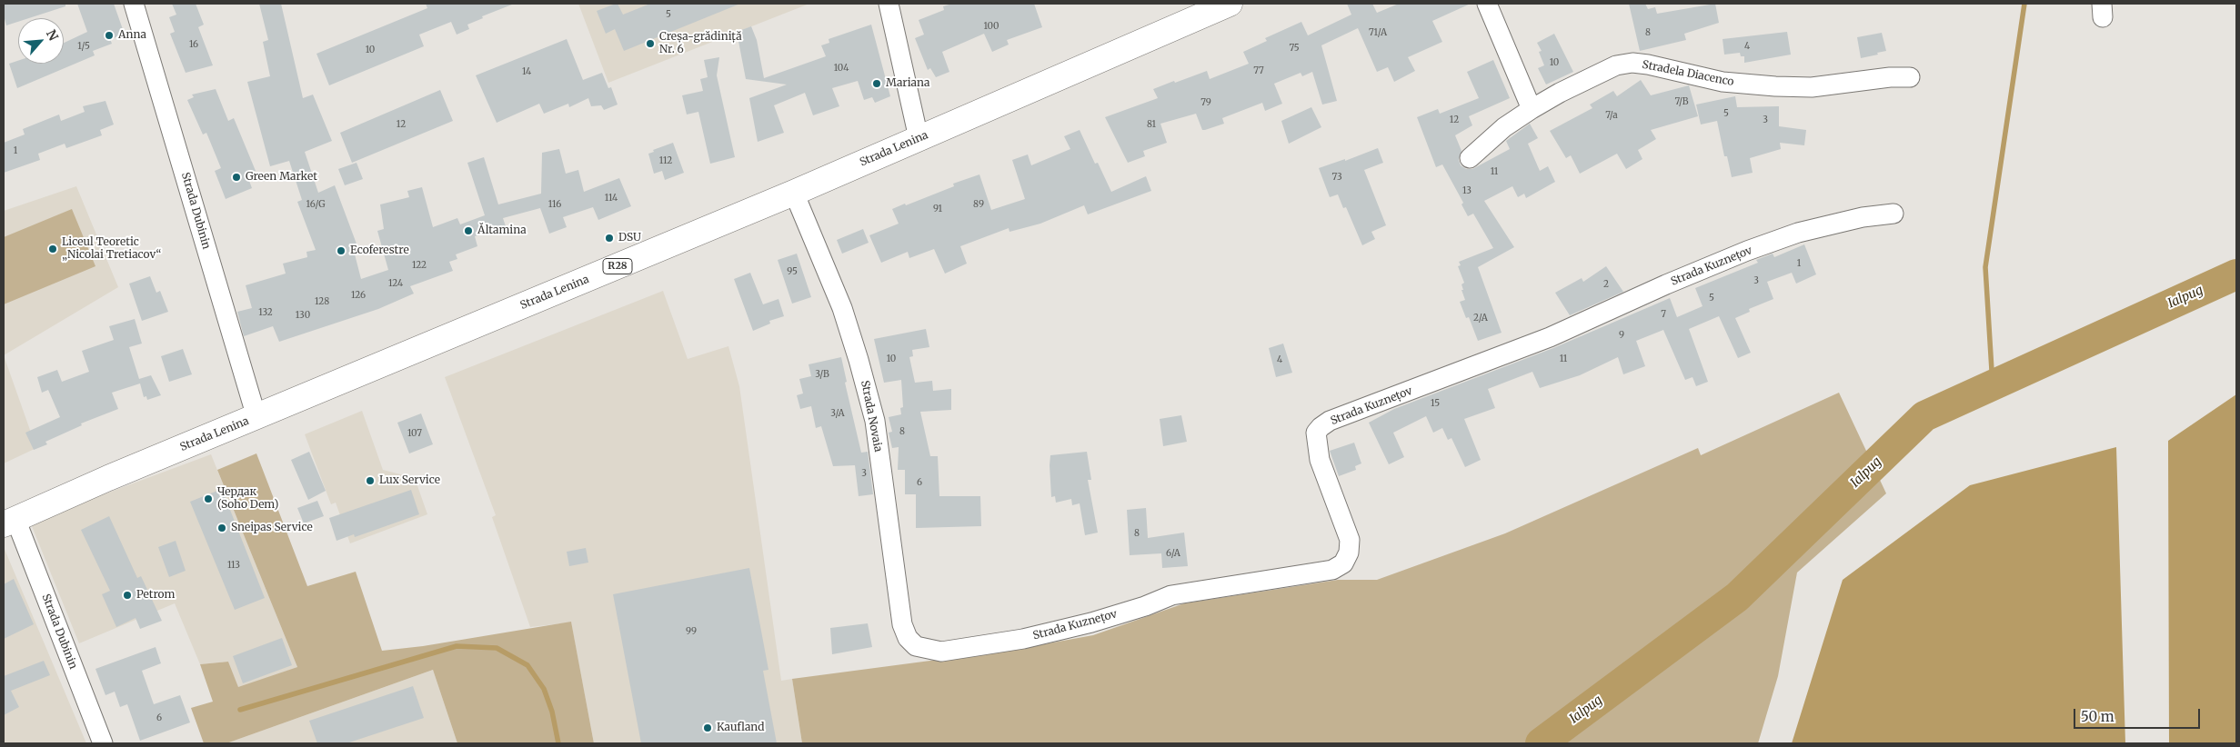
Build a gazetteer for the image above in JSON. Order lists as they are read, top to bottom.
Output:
{
  "streets": {
    "main road": ["Strada Lenina", "R28"],
    "street": [
      "Stradela Diacenco",
      "Strada Dubinin",
      "Strada Kuznețov",
      "Strada Novaia"
    ]
  },
  "crossings": [
    ["Strada Lenina", "Strada Dubinin"],
    ["Strada Lenina", "Strada Novaia"],
    ["Strada Kuznețov", "Strada Novaia"]
  ],
  "water": ["Ialpug"],
  "places": [
    "Anna",
    "Creșa-grădiniță Nr. 6",
    "Mariana",
    "Green Market",
    "Ăltamina",
    "DSU",
    "Liceul Teoretic „Nicolai Tretiacov“",
    "Ecoferestre",
    "Lux Service",
    "Чердак (Soho Dem)",
    "Sneipas Service",
    "Petrom",
    "Kaufland"
  ],
  "house_numbers": [
    "5",
    "100",
    "71/A",
    "8",
    "16",
    "1/5",
    "4",
    "75",
    "10",
    "10",
    "104",
    "77",
    "14",
    "7/B",
    "79",
    "5",
    "7/a",
    "12",
    "3",
    "12",
    "81",
    "1",
    "112",
    "11",
    "73",
    "13",
    "114",
    "16/G",
    "116",
    "89",
    "91",
    "1",
    "122",
    "95",
    "3",
    "124",
    "2",
    "126",
    "5",
    "128",
    "132",
    "7",
    "130",
    "2/A",
    "9",
    "10",
    "11",
    "4",
    "3/B",
    "15",
    "3/A",
    "8",
    "107",
    "3",
    "6",
    "8",
    "6/A",
    "113",
    "99",
    "6"
  ],
  "scale_bar": "50 m",
  "north": "top right"
}
